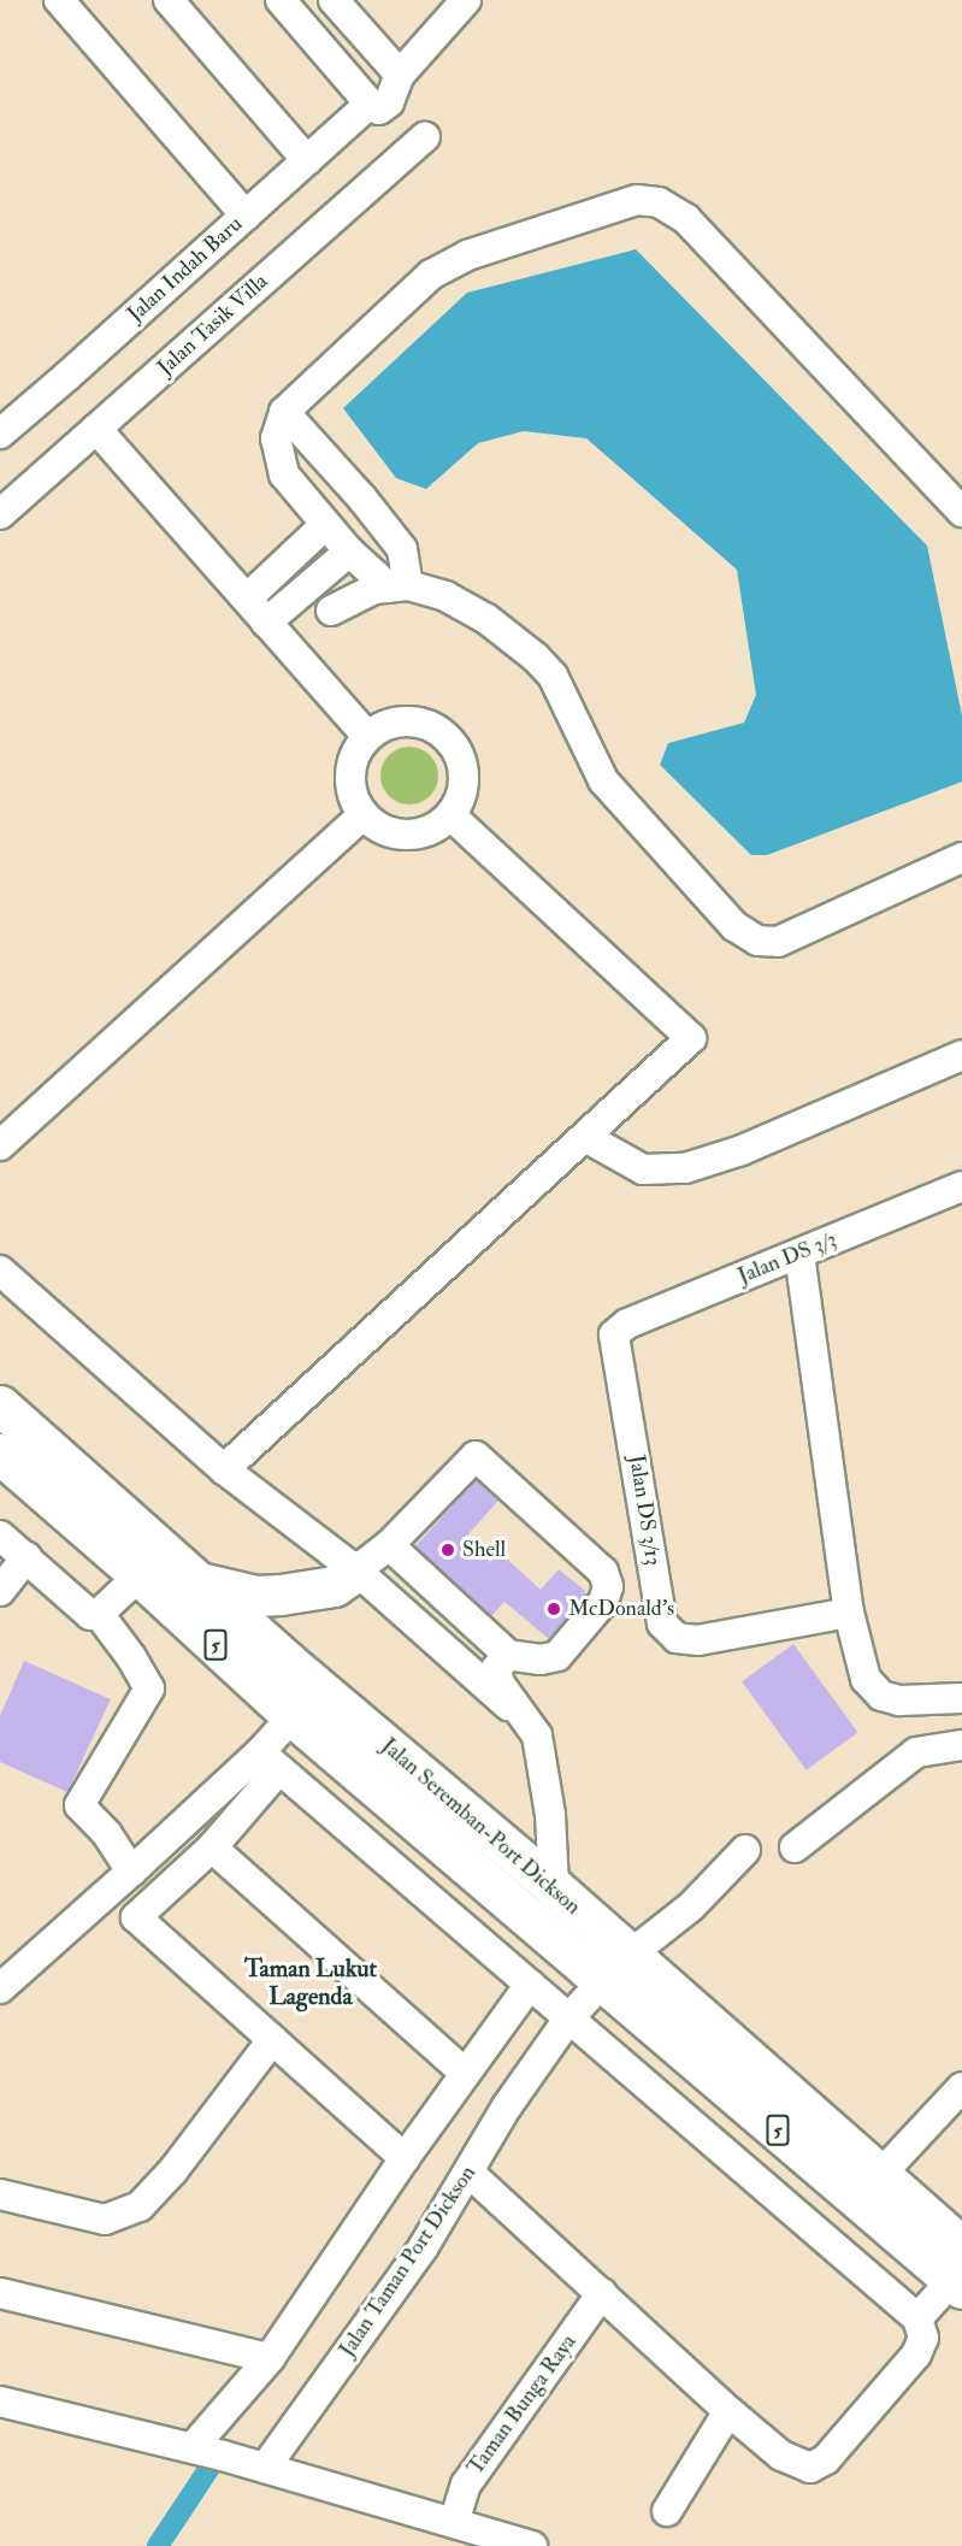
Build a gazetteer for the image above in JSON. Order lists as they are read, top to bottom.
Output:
{
  "streets": {
    "highway": ["5", "Jalan Seremban-Port Dickson"],
    "street": [
      "Jalan Indah Baru",
      "Jalan Tasik Villa",
      "Jalan DS 3/3",
      "Jalan DS 3/13",
      "Jalan Taman Port Dickson",
      "Taman Bunga Raya"
    ]
  },
  "crossings": [
    ["Jalan DS 3/3", "Jalan DS 3/13"],
    ["Jalan Seremban-Port Dickson", "Jalan Taman Port Dickson"]
  ],
  "districts": ["Taman Lukut Lagenda"],
  "places": ["Shell", "McDonald's"]
}
